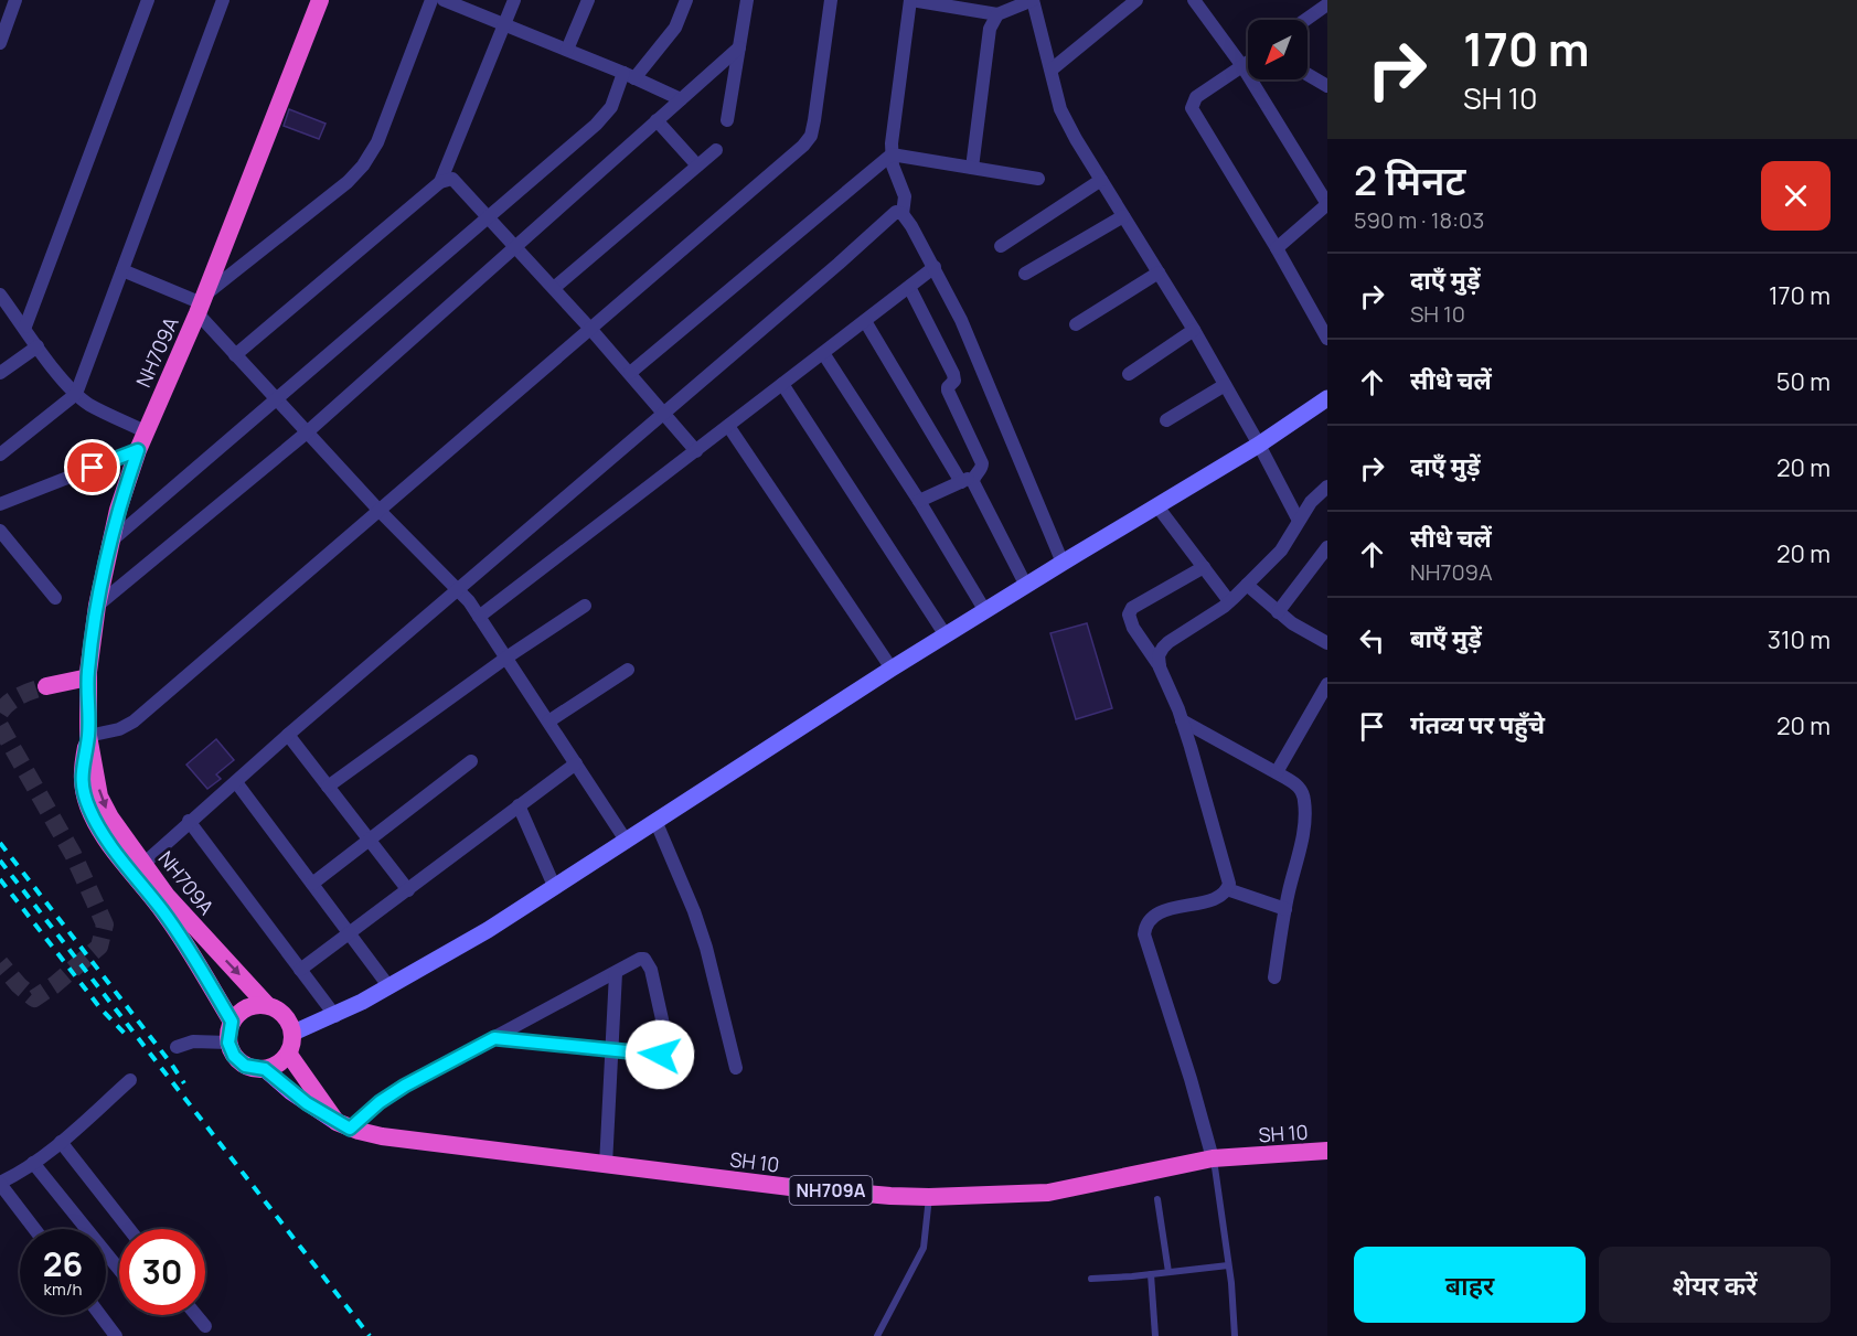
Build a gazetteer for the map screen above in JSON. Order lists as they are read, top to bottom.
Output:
{
  "streets": {
    "highway": ["NH709A", "SH 10"]
  },
  "crossings": [
    ["NH709A", "SH 10"]
  ],
  "north": "bottom left",
  "page": {
    "turn": ["170 m", "SH 10"],
    "heading": ["2 मिनट", "590 m · 18:03"],
    "list": [
      {
        "name": "दाएँ मुड़ें",
        "note": "SH 10",
        "value": "170 m"
      },
      {
        "name": "सीधे चलें",
        "value": "50 m"
      },
      {
        "name": "दाएँ मुड़ें",
        "value": "20 m"
      },
      {
        "name": "सीधे चलें",
        "note": "NH709A",
        "value": "20 m"
      },
      {
        "name": "बाएँ मुड़ें",
        "value": "310 m"
      },
      {
        "name": "गंतव्य पर पहुँचे",
        "value": "20 m"
      }
    ],
    "speed": "26 km/h",
    "limit": "30",
    "buttons": ["बाहर", "शेयर करें"]
  }
}
